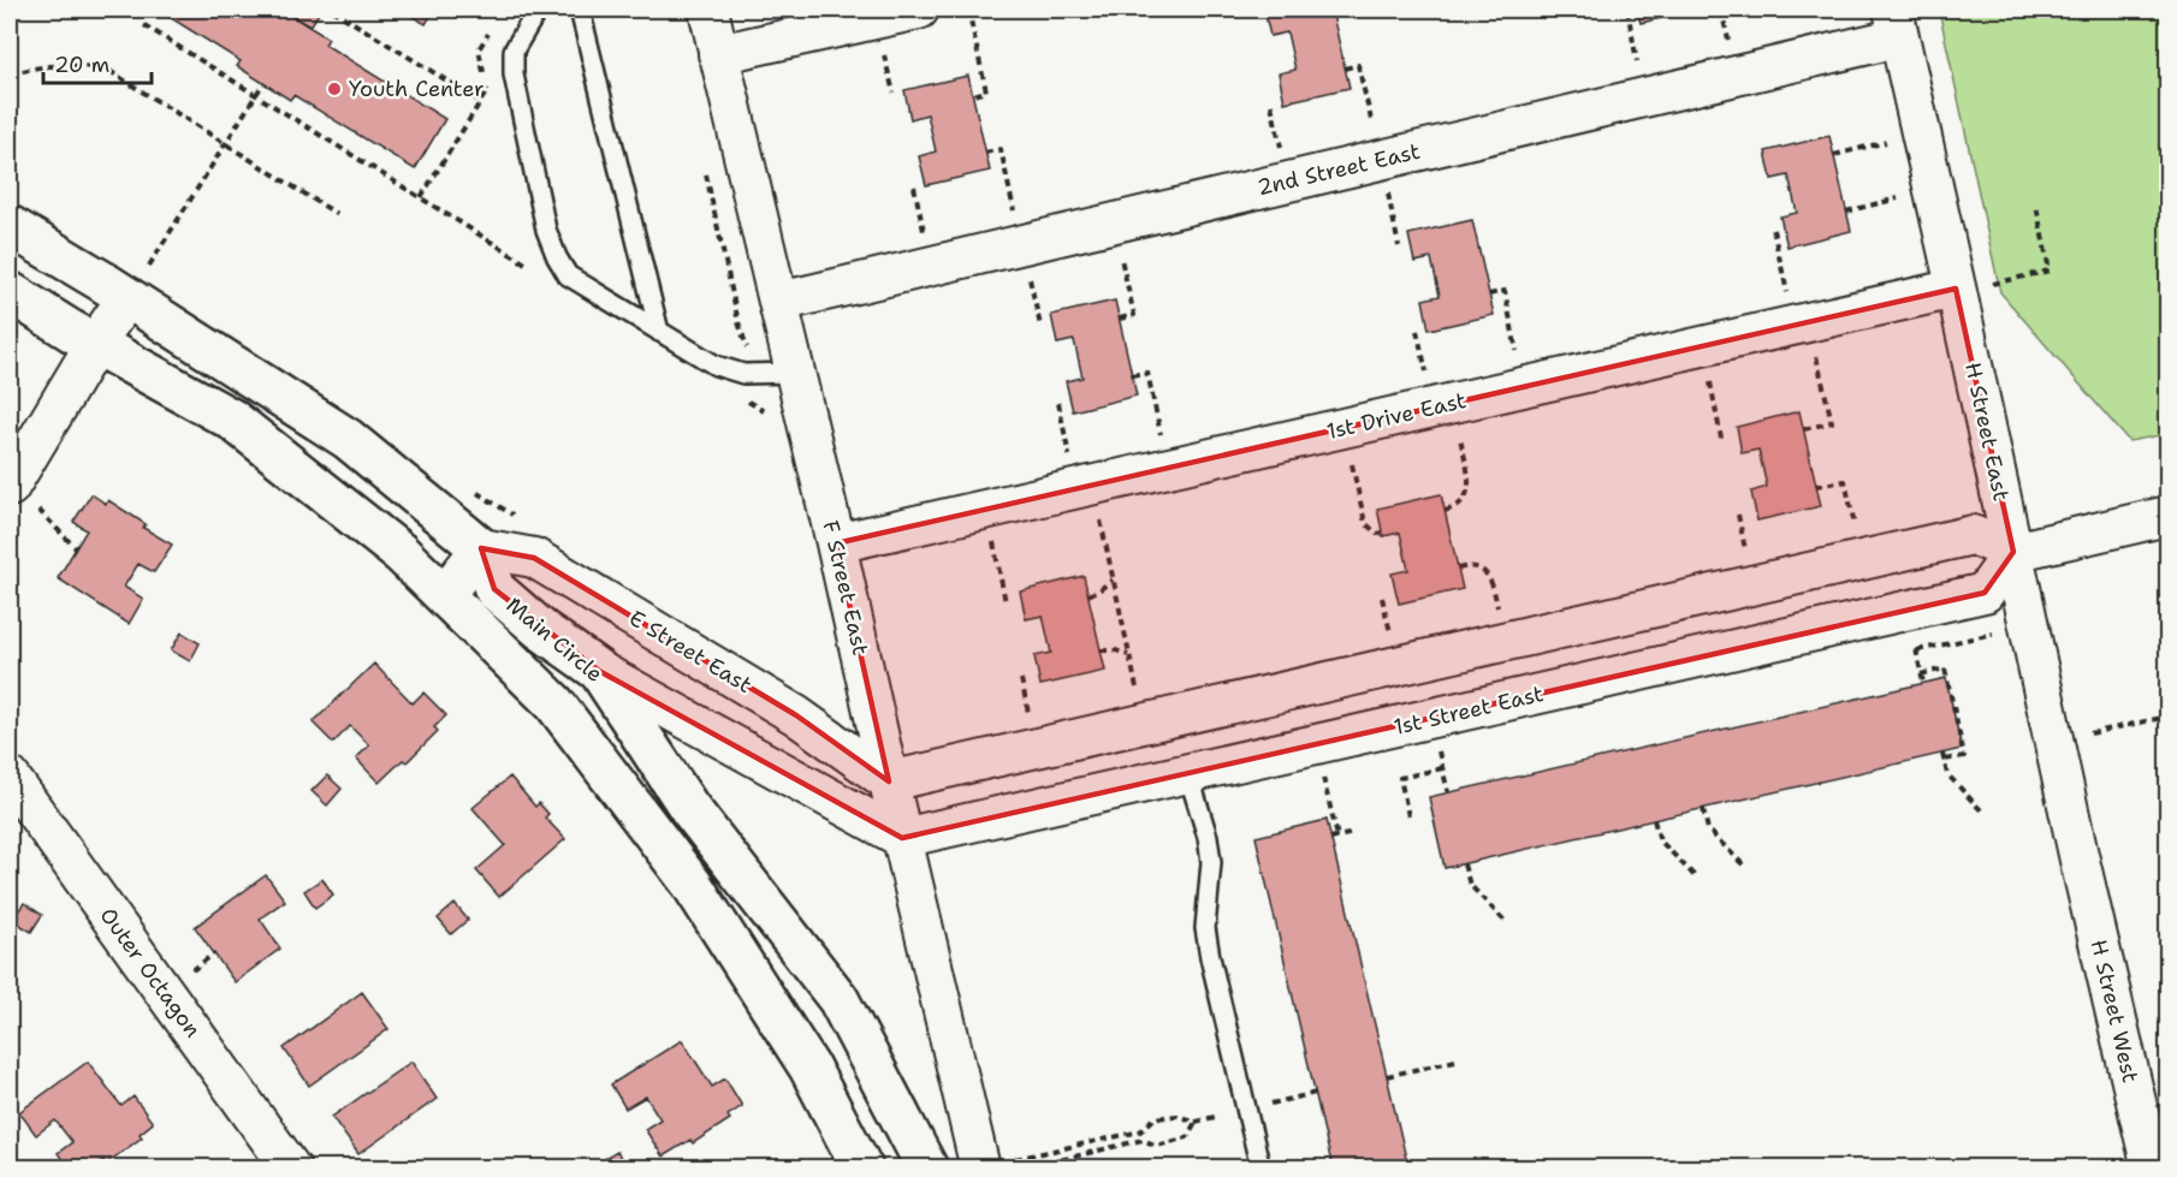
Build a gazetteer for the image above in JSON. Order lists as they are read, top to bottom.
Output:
{
  "streets": {
    "street": [
      "2nd Street East",
      "1st Drive East",
      "H Street East",
      "F Street East",
      "Main Circle",
      "E Street East",
      "1st Street East",
      "Outer Octagon",
      "H Street West"
    ]
  },
  "crossings": [
    ["2nd Street East", "H Street East"],
    ["2nd Street East", "F Street East"],
    ["1st Drive East", "H Street East"],
    ["1st Drive East", "F Street East"],
    ["H Street East", "1st Street East"],
    ["H Street East", "H Street West"],
    ["F Street East", "E Street East"],
    ["F Street East", "1st Street East"],
    ["Main Circle", "E Street East"]
  ],
  "places": ["Youth Center"],
  "scale_bar": "20 m"
}
